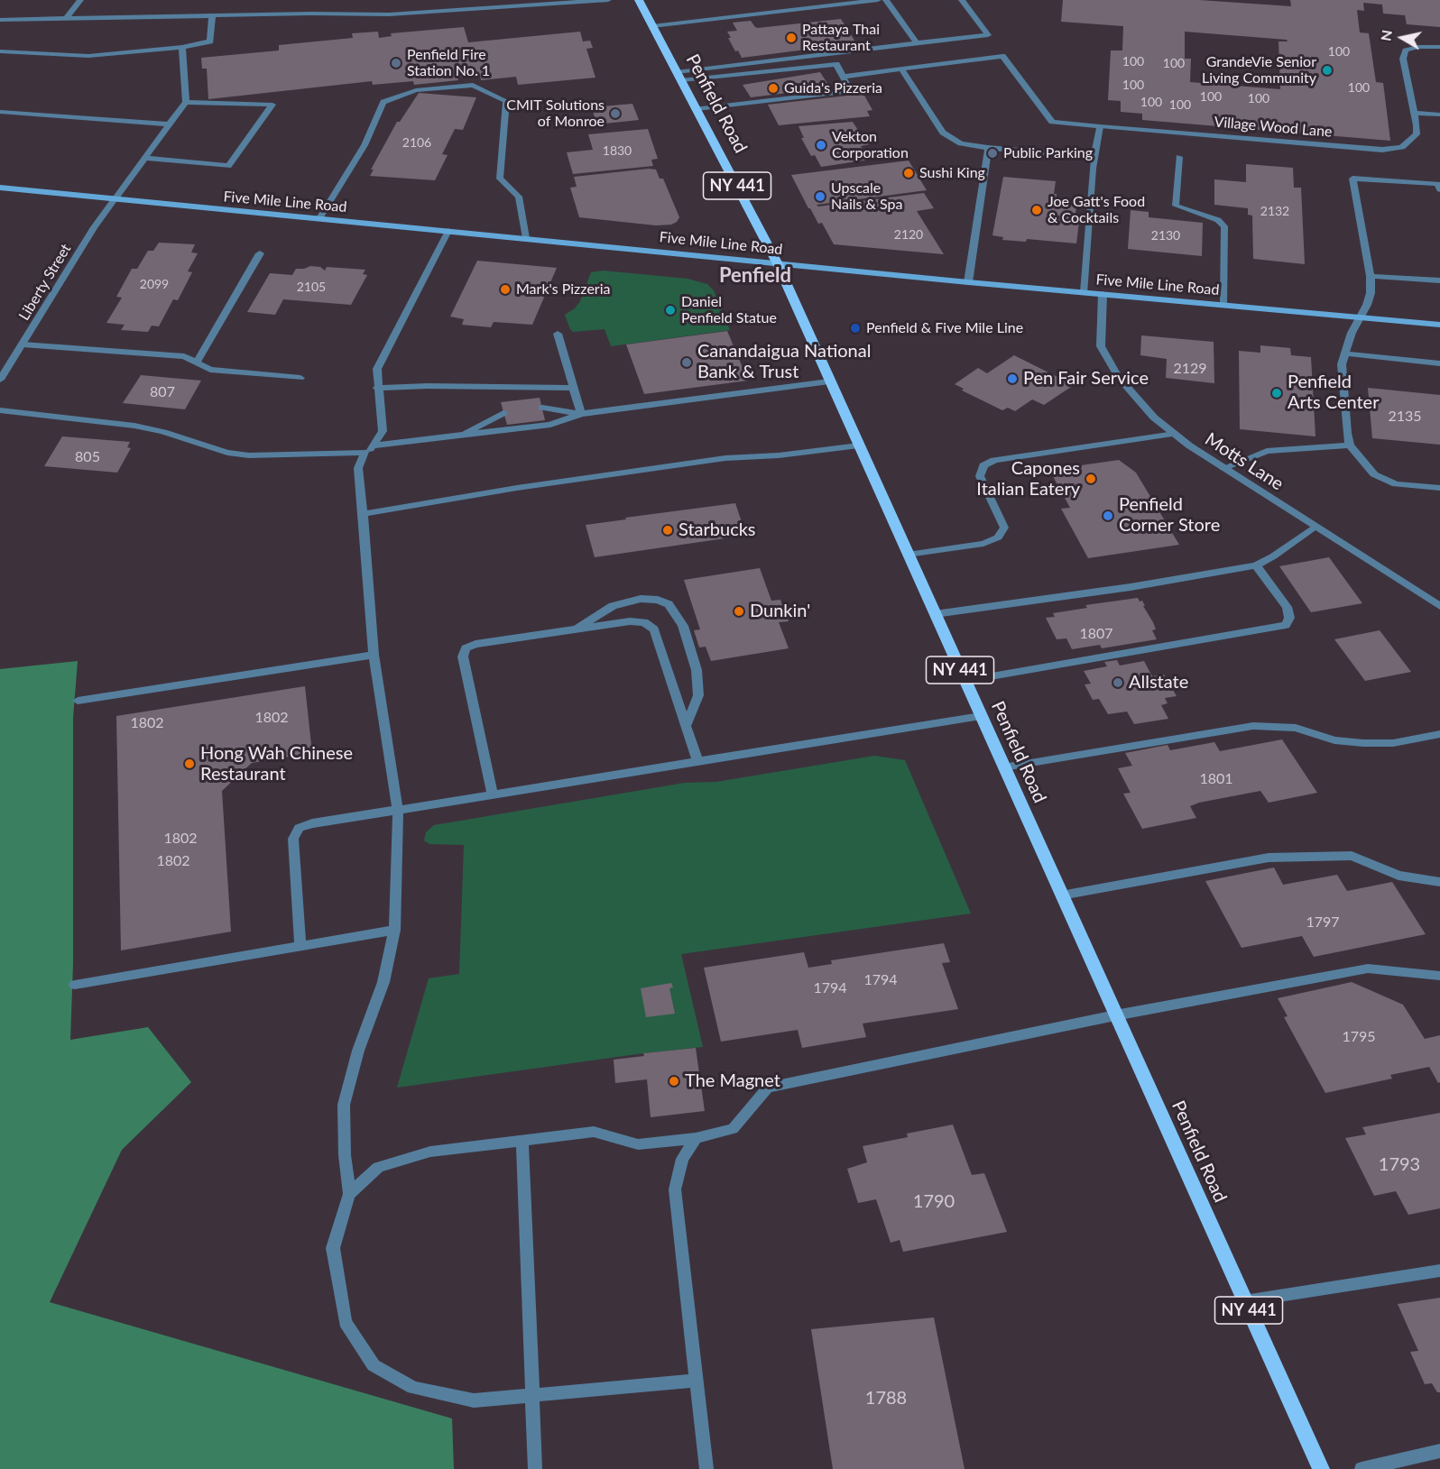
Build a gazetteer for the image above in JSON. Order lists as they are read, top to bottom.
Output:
{
  "streets": {
    "main road": ["Penfield Road", "NY 441", "Five Mile Line Road"],
    "street": ["Village Wood Lane", "Liberty Street", "Motts Lane"]
  },
  "crossings": [
    ["Penfield Road", "Five Mile Line Road"],
    ["Five Mile Line Road", "Liberty Street"],
    ["Five Mile Line Road", "Motts Lane"]
  ],
  "districts": ["Penfield"],
  "places": [
    "Pattaya Thai Restaurant",
    "Penfield Fire Station No. 1",
    "GrandeVie Senior Living Community",
    "Guida's Pizzeria",
    "CMIT Solutions of Monroe",
    "Vekton Corporation",
    "Public Parking",
    "Sushi King",
    "Upscale Nails & Spa",
    "Joe Gatt's Food & Cocktails",
    "Mark's Pizzeria",
    "Daniel Penfield Statue",
    "Penfield & Five Mile Line",
    "Canandaigua National Bank & Trust",
    "Pen Fair Service",
    "Penfield Arts Center",
    "Capones Italian Eatery",
    "Penfield Corner Store",
    "Starbucks",
    "Dunkin'",
    "Allstate",
    "Hong Wah Chinese Restaurant",
    "The Magnet"
  ],
  "house_numbers": [
    "100",
    "100",
    "100",
    "100",
    "100",
    "100",
    "100",
    "100",
    "100",
    "2106",
    "1830",
    "2132",
    "2120",
    "2130",
    "2099",
    "2105",
    "2129",
    "807",
    "2135",
    "805",
    "1807",
    "1802",
    "1802",
    "1801",
    "1802",
    "1802",
    "1797",
    "1794",
    "1794",
    "1795",
    "1793",
    "1790",
    "1788"
  ],
  "north": "left"
}
